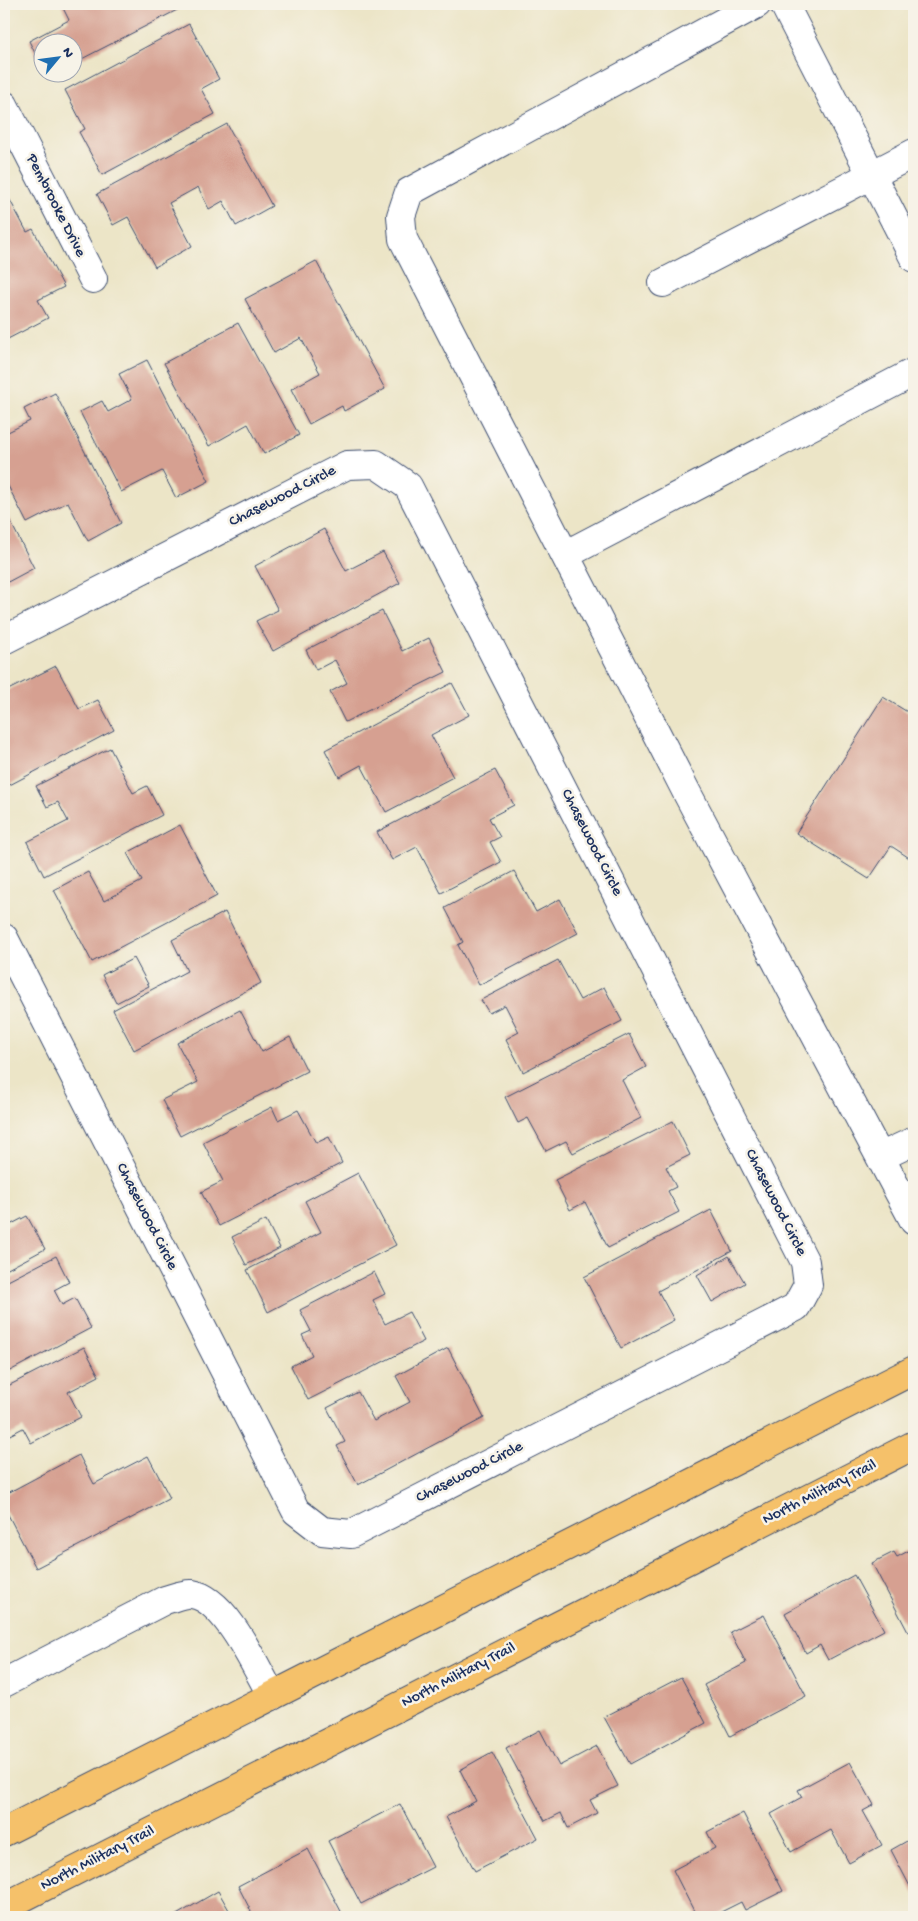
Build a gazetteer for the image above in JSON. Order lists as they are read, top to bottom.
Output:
{
  "streets": {
    "main road": ["North Military Trail"],
    "street": ["Pembrooke Drive", "Chasewood Circle"]
  },
  "north": "top right"
}
